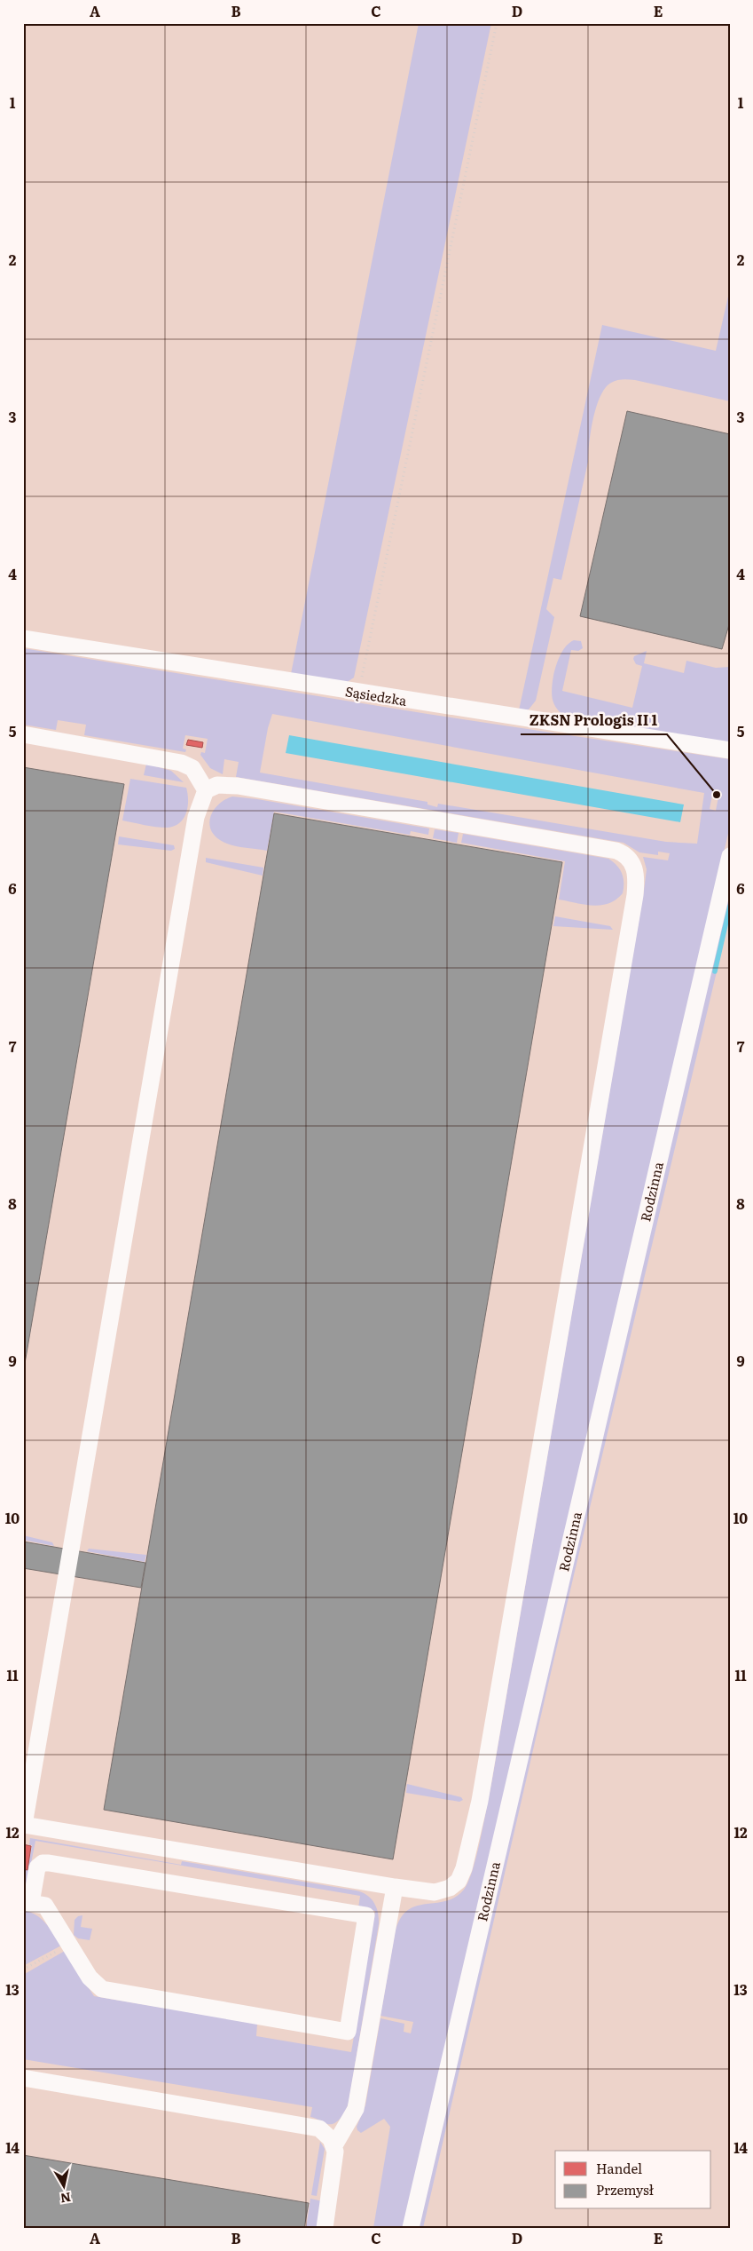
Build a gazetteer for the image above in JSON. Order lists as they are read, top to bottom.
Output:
{
  "streets": {
    "street": ["Sąsiedzka", "Rodzinna"]
  },
  "places": ["ZKSN Prologis II 1"],
  "legend": ["Handel", "Przemysł"],
  "north": "bottom",
  "grid": {
    "columns": [
      "A",
      "B",
      "C",
      "D",
      "E"
    ],
    "rows": [
      "1",
      "2",
      "3",
      "4",
      "5",
      "6",
      "7",
      "8",
      "9",
      "10",
      "11",
      "12",
      "13",
      "14"
    ]
  }
}
